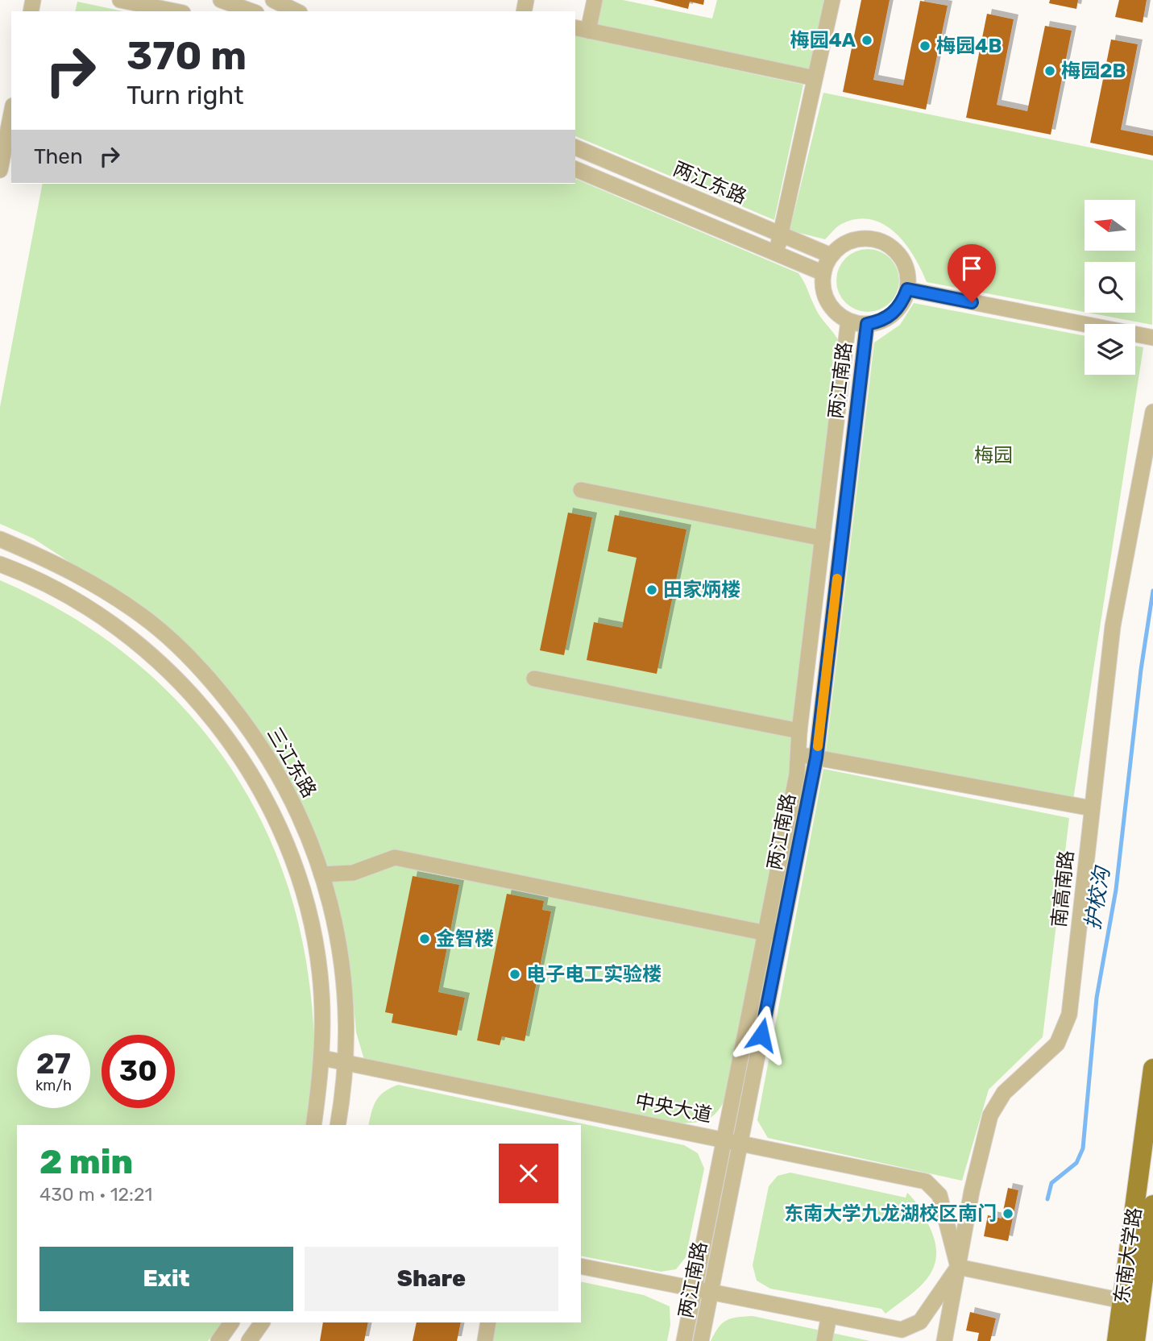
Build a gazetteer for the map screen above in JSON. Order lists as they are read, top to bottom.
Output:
{
  "streets": {
    "main road": ["东南大学路"],
    "street": [
      "两江东路",
      "两江南路",
      "三江东路",
      "南高南路",
      "中央大道"
    ]
  },
  "crossings": [
    ["两江东路", "两江南路"],
    ["两江南路", "中央大道"],
    ["三江东路", "中央大道"],
    ["南高南路", "中央大道"]
  ],
  "water": ["护校沟"],
  "parks": ["梅园"],
  "places": [
    "梅园4A",
    "梅园4B",
    "梅园2B",
    "田家炳楼",
    "金智楼",
    "电子电工实验楼",
    "东南大学九龙湖校区南门"
  ],
  "north": "left",
  "page": {
    "turn": ["370 m", "Turn right"],
    "then": "Then",
    "speed": "27 km/h",
    "limit": "30",
    "heading": ["2 min", "430 m · 12:21"],
    "buttons": ["Exit", "Share"]
  }
}
